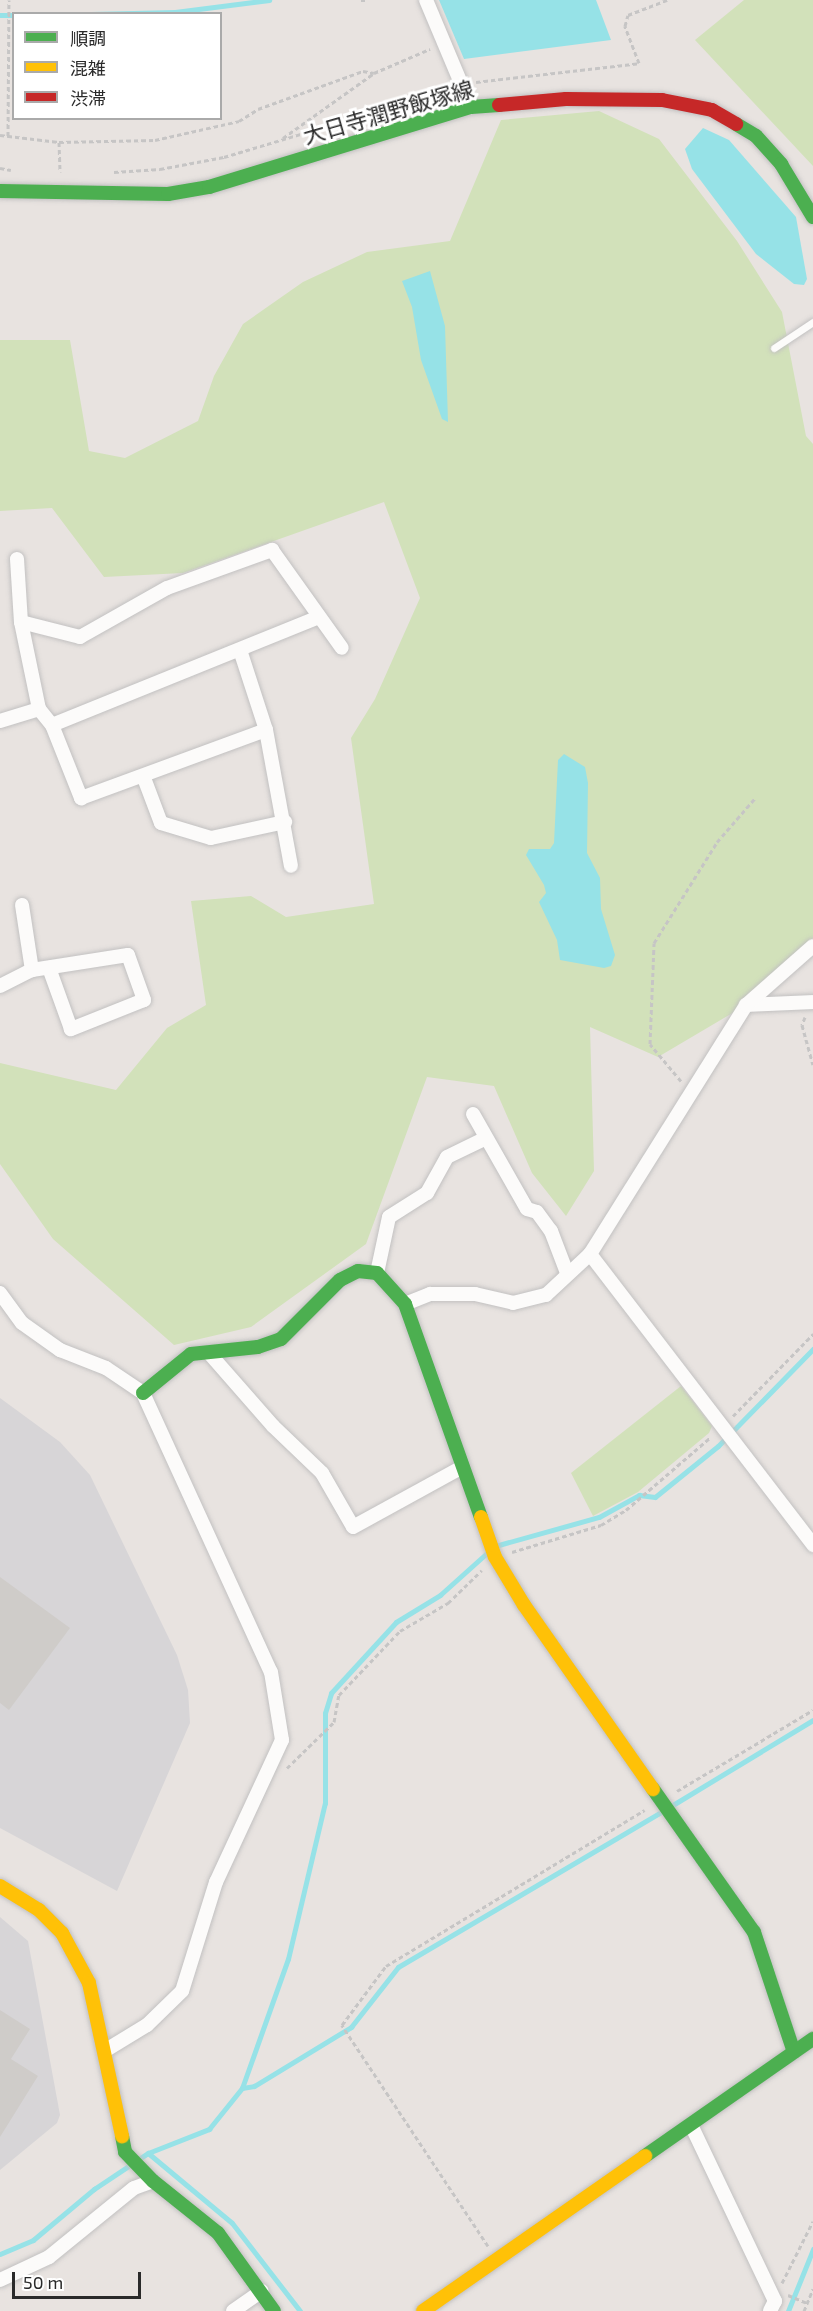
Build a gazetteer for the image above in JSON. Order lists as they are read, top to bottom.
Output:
{
  "streets": {
    "street": ["大日寺潤野飯塚線"]
  },
  "legend": ["順調", "混雑", "渋滞"],
  "scale_bar": "50 m"
}
